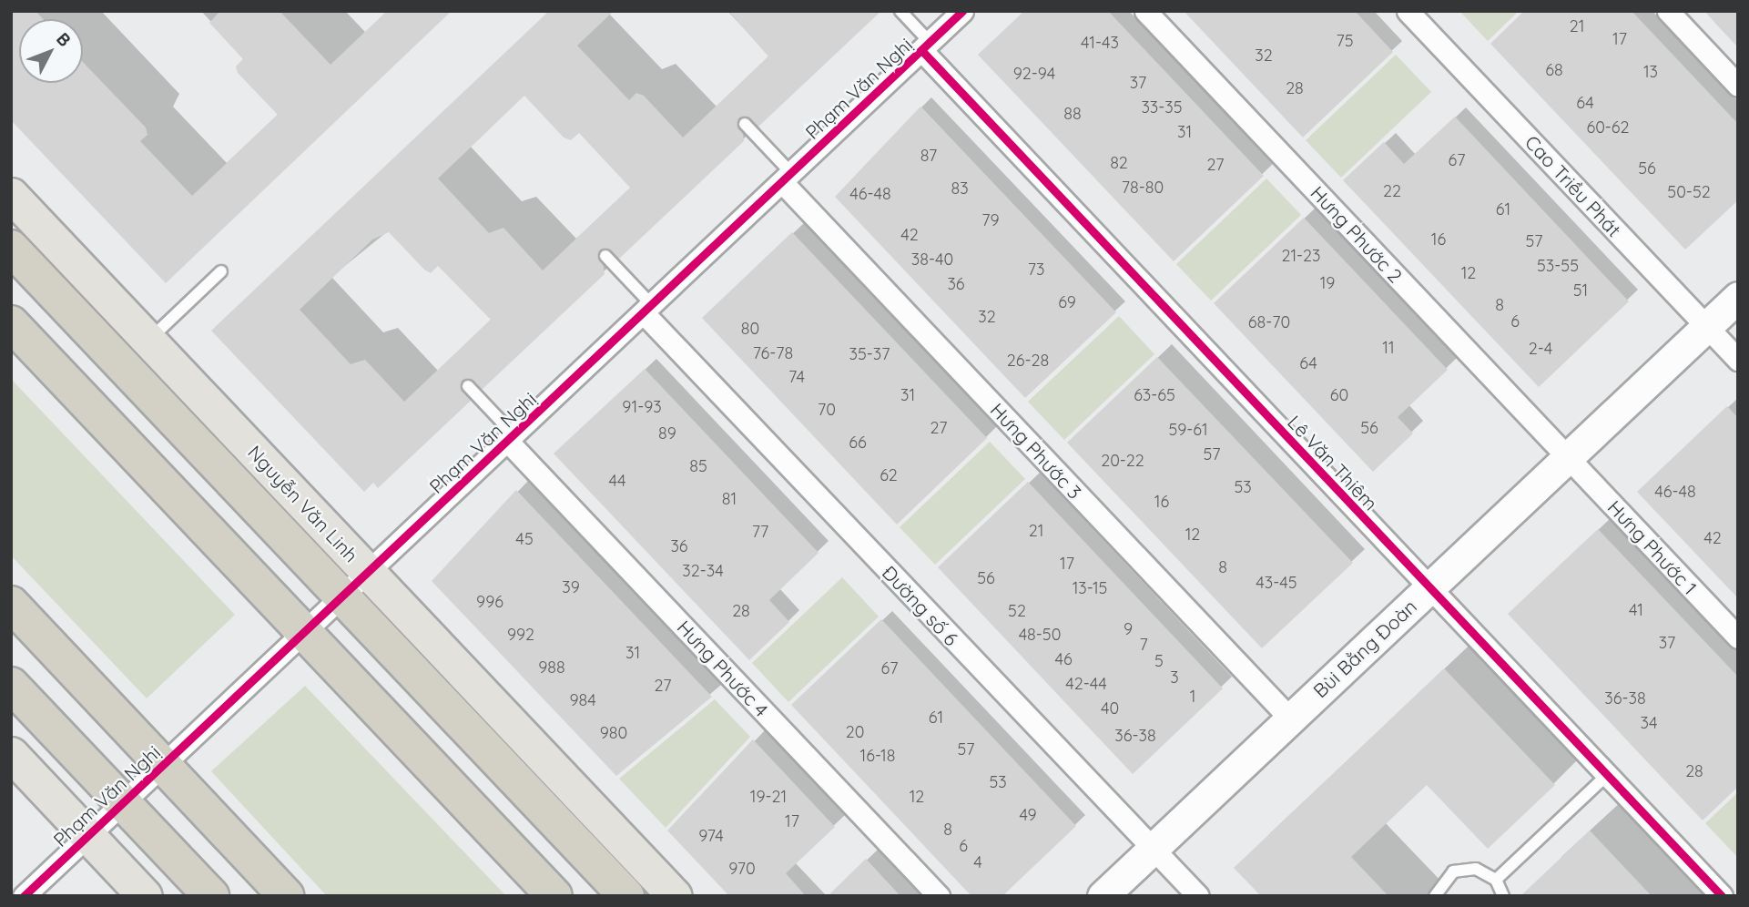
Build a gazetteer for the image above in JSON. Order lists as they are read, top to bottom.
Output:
{
  "streets": {
    "highway": ["Nguyễn Văn Linh"],
    "street": [
      "Phạm Văn Nghị",
      "Cao Triều Phát",
      "Hưng Phước 2",
      "Hưng Phước 3",
      "Lê Văn Thiêm",
      "Hưng Phước 1",
      "Đường số 6",
      "Bùi Bằng Đoàn",
      "Hưng Phước 4"
    ]
  },
  "crossings": [
    ["Phạm Văn Nghị", "Hưng Phước 3"],
    ["Phạm Văn Nghị", "Lê Văn Thiêm"],
    ["Phạm Văn Nghị", "Nguyễn Văn Linh"],
    ["Phạm Văn Nghị", "Đường số 6"],
    ["Phạm Văn Nghị", "Hưng Phước 4"],
    ["Cao Triều Phát", "Bùi Bằng Đoàn"],
    ["Hưng Phước 2", "Hưng Phước 1"],
    ["Hưng Phước 2", "Bùi Bằng Đoàn"],
    ["Hưng Phước 3", "Bùi Bằng Đoàn"],
    ["Lê Văn Thiêm", "Bùi Bằng Đoàn"],
    ["Hưng Phước 1", "Bùi Bằng Đoàn"],
    ["Đường số 6", "Bùi Bằng Đoàn"]
  ],
  "house_numbers": [
    "21",
    "17",
    "75",
    "41-43",
    "32",
    "68",
    "13",
    "92-94",
    "37",
    "28",
    "64",
    "33-35",
    "88",
    "60-62",
    "31",
    "87",
    "67",
    "82",
    "27",
    "56",
    "78-80",
    "83",
    "22",
    "50-52",
    "46-48",
    "61",
    "79",
    "42",
    "16",
    "57",
    "21-23",
    "38-40",
    "53-55",
    "73",
    "12",
    "19",
    "36",
    "51",
    "69",
    "8",
    "32",
    "6",
    "68-70",
    "80",
    "11",
    "2-4",
    "76-78",
    "35-37",
    "26-28",
    "64",
    "74",
    "31",
    "63-65",
    "60",
    "91-93",
    "70",
    "27",
    "56",
    "59-61",
    "89",
    "66",
    "57",
    "20-22",
    "85",
    "62",
    "44",
    "53",
    "46-48",
    "81",
    "16",
    "21",
    "77",
    "12",
    "42",
    "45",
    "36",
    "17",
    "8",
    "32-34",
    "56",
    "43-45",
    "39",
    "13-15",
    "996",
    "41",
    "28",
    "52",
    "9",
    "992",
    "48-50",
    "37",
    "7",
    "31",
    "46",
    "5",
    "988",
    "67",
    "3",
    "42-44",
    "27",
    "1",
    "36-38",
    "984",
    "40",
    "61",
    "34",
    "20",
    "980",
    "36-38",
    "57",
    "16-18",
    "28",
    "53",
    "19-21",
    "12",
    "49",
    "17",
    "8",
    "974",
    "6",
    "4",
    "970"
  ],
  "north": "top right"
}
